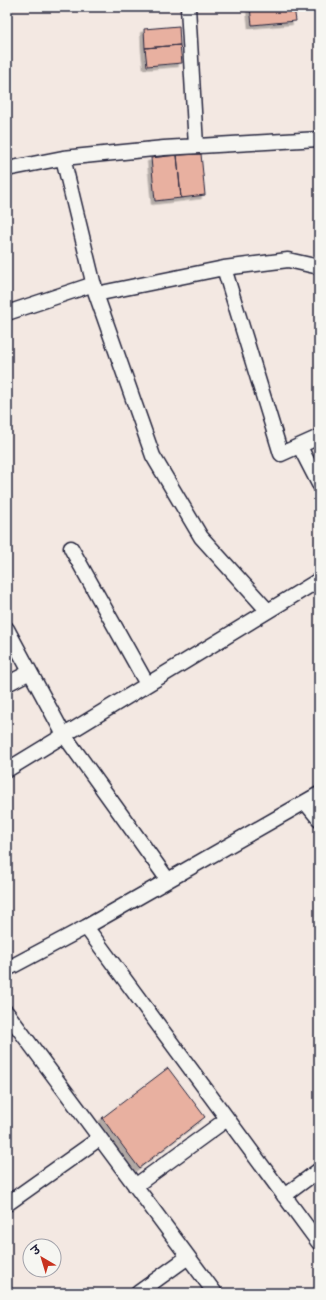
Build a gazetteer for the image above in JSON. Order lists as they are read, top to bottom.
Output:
{
  "north": "top left"
}
